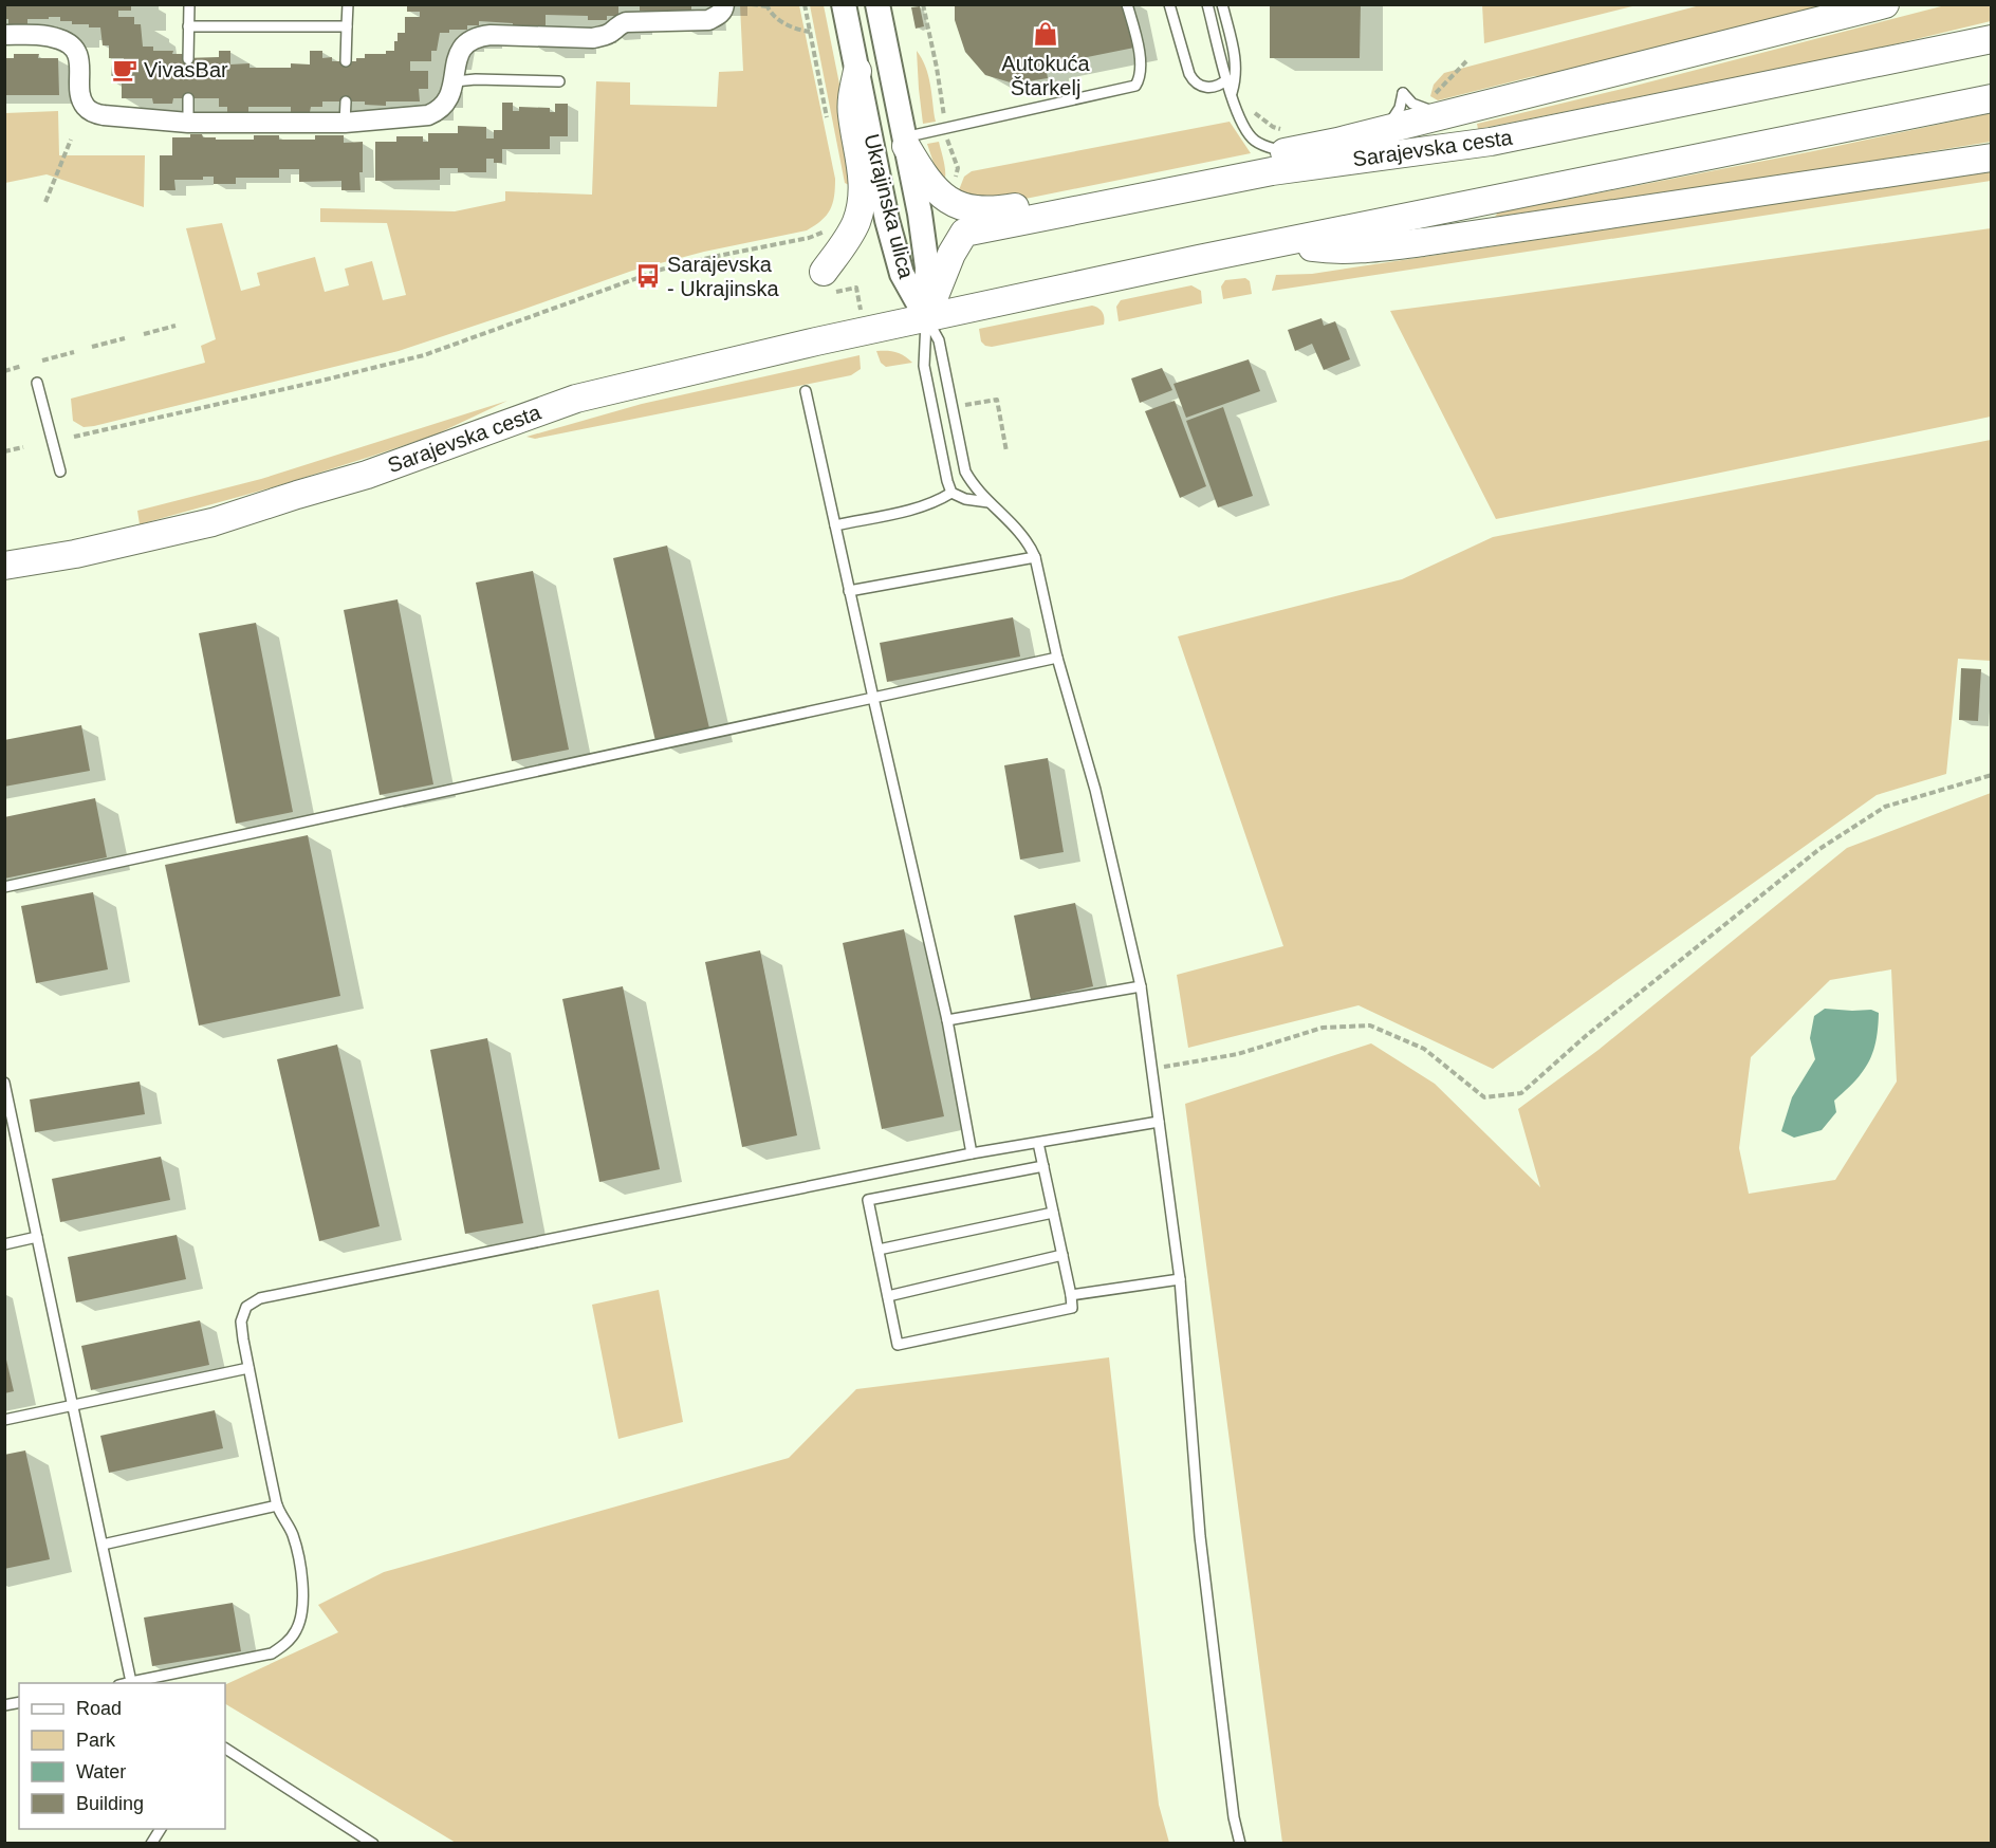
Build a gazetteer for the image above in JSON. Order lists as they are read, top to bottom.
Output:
{
  "streets": {
    "main road": ["Sarajevska cesta"],
    "street": ["Ukrajinska ulica"]
  },
  "crossings": [
    ["Sarajevska cesta", "Ukrajinska ulica"]
  ],
  "places": {
    "shop": ["Autokuća Štarkelj"],
    "cafe": ["VivasBar"],
    "bus stop": ["Sarajevska - Ukrajinska"]
  },
  "legend": [
    "Road",
    "Park",
    "Water",
    "Building"
  ]
}
